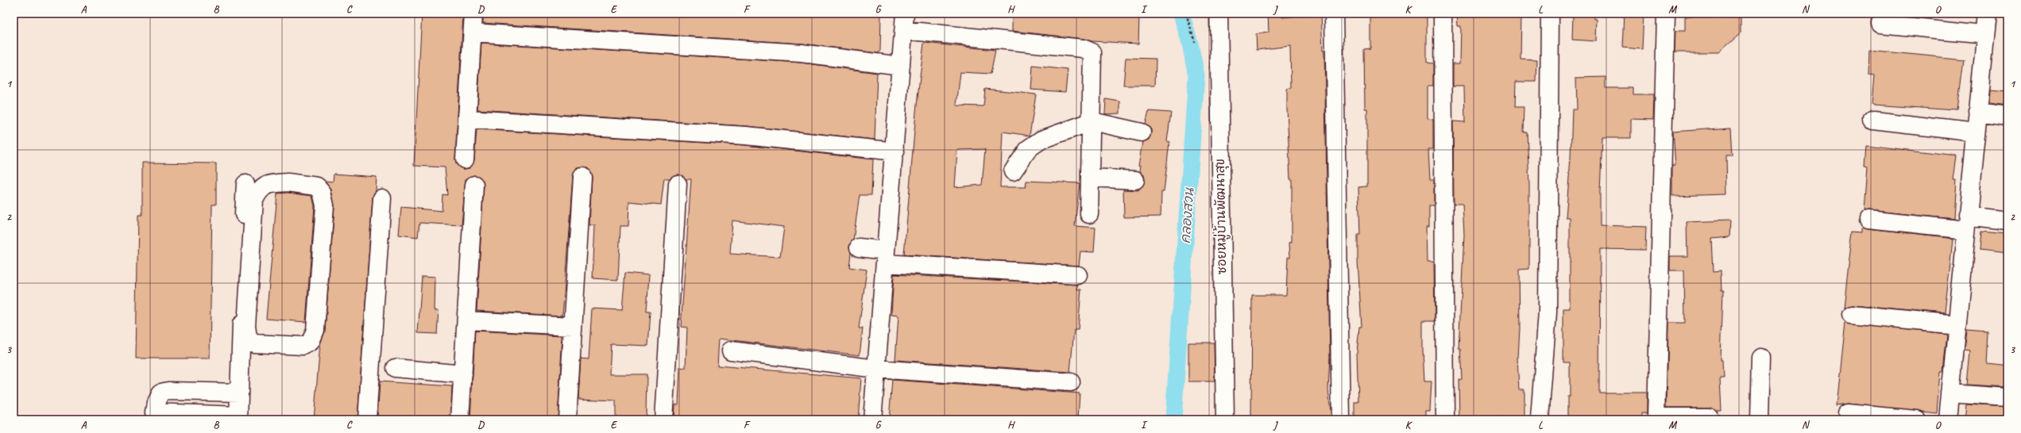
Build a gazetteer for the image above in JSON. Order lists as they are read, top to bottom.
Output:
{
  "streets": {
    "street": ["ซอยหมู่บ้านพัฒนาสุข"]
  },
  "water": ["คลองสวน"],
  "grid": {
    "columns": [
      "A",
      "B",
      "C",
      "D",
      "E",
      "F",
      "G",
      "H",
      "I",
      "J",
      "K",
      "L",
      "M",
      "N",
      "O"
    ],
    "rows": ["1", "2", "3"]
  }
}
